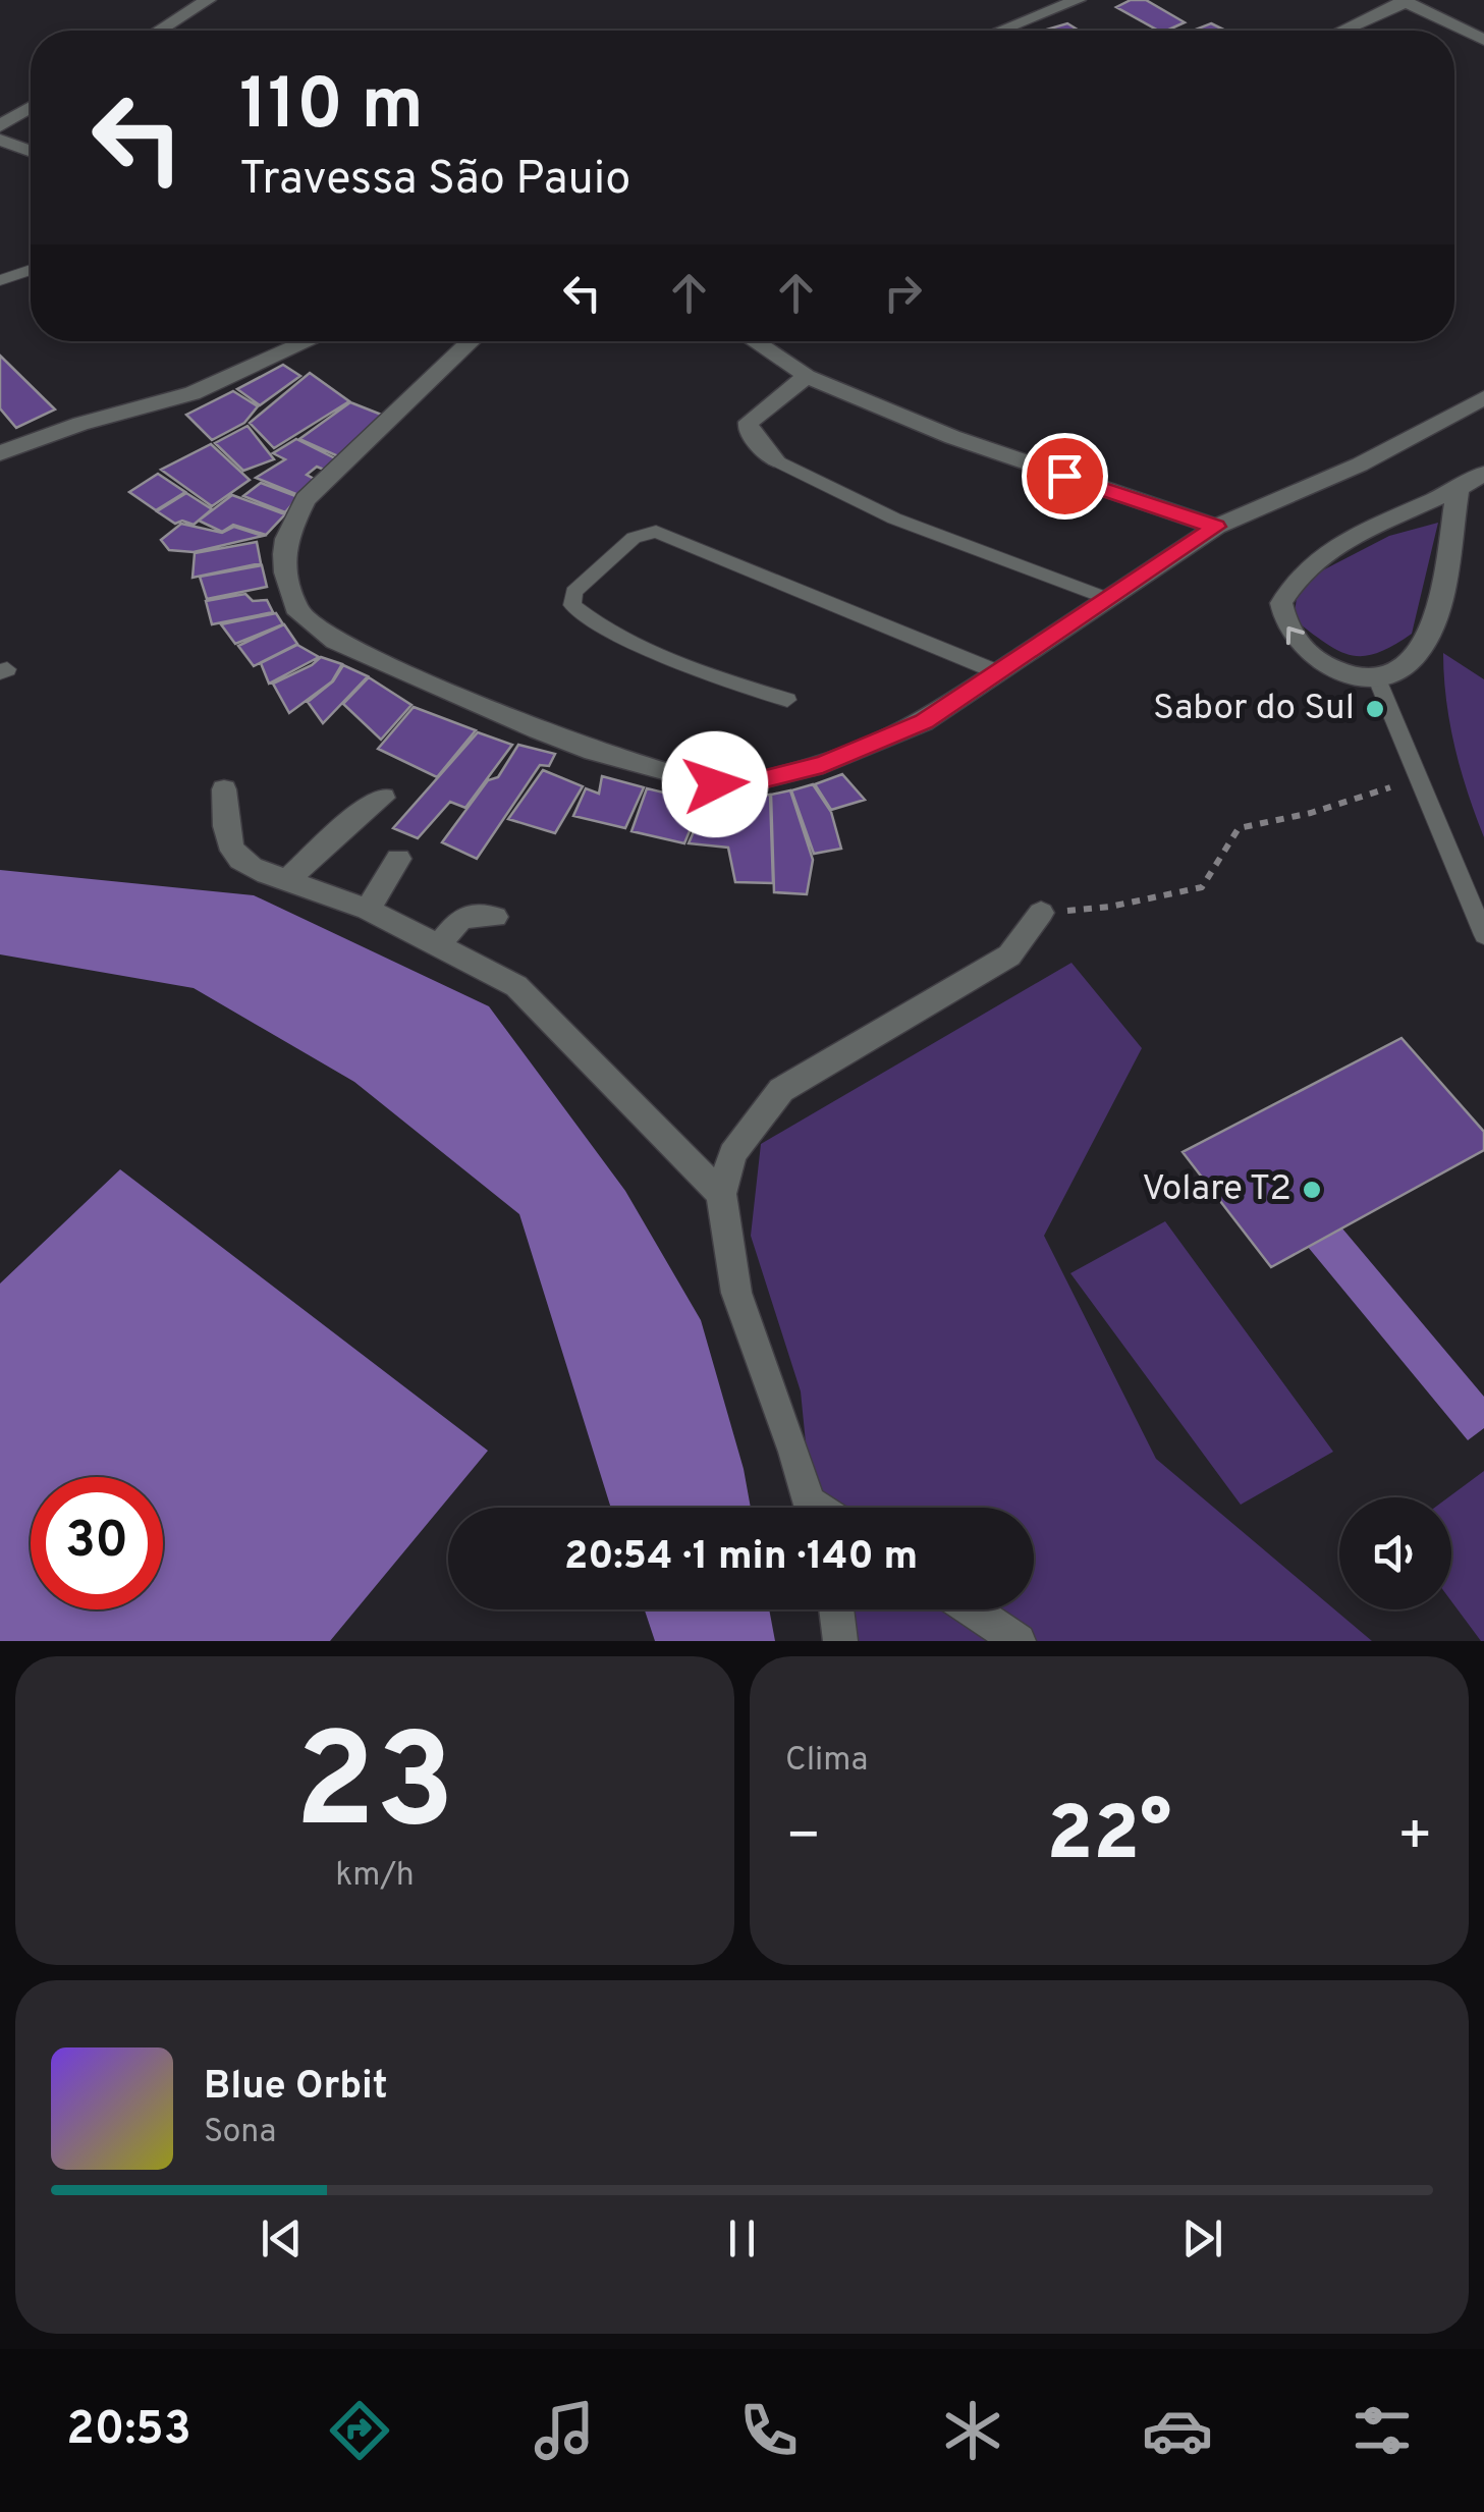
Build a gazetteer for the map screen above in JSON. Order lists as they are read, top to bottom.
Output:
{
  "places": ["Sabor do Sul", "Volare T2"],
  "page": {
    "turn": ["110 m", "Travessa São Pauio"],
    "limit": "30",
    "trip": "20:54 · 1 min · 140 m",
    "tile": [
      ["23", "km/h"],
      "Clima"
    ],
    "heat": ["−", "22°", "+"],
    "song": ["Blue Orbit", "Sona"],
    "tabs": "20:53"
  }
}
